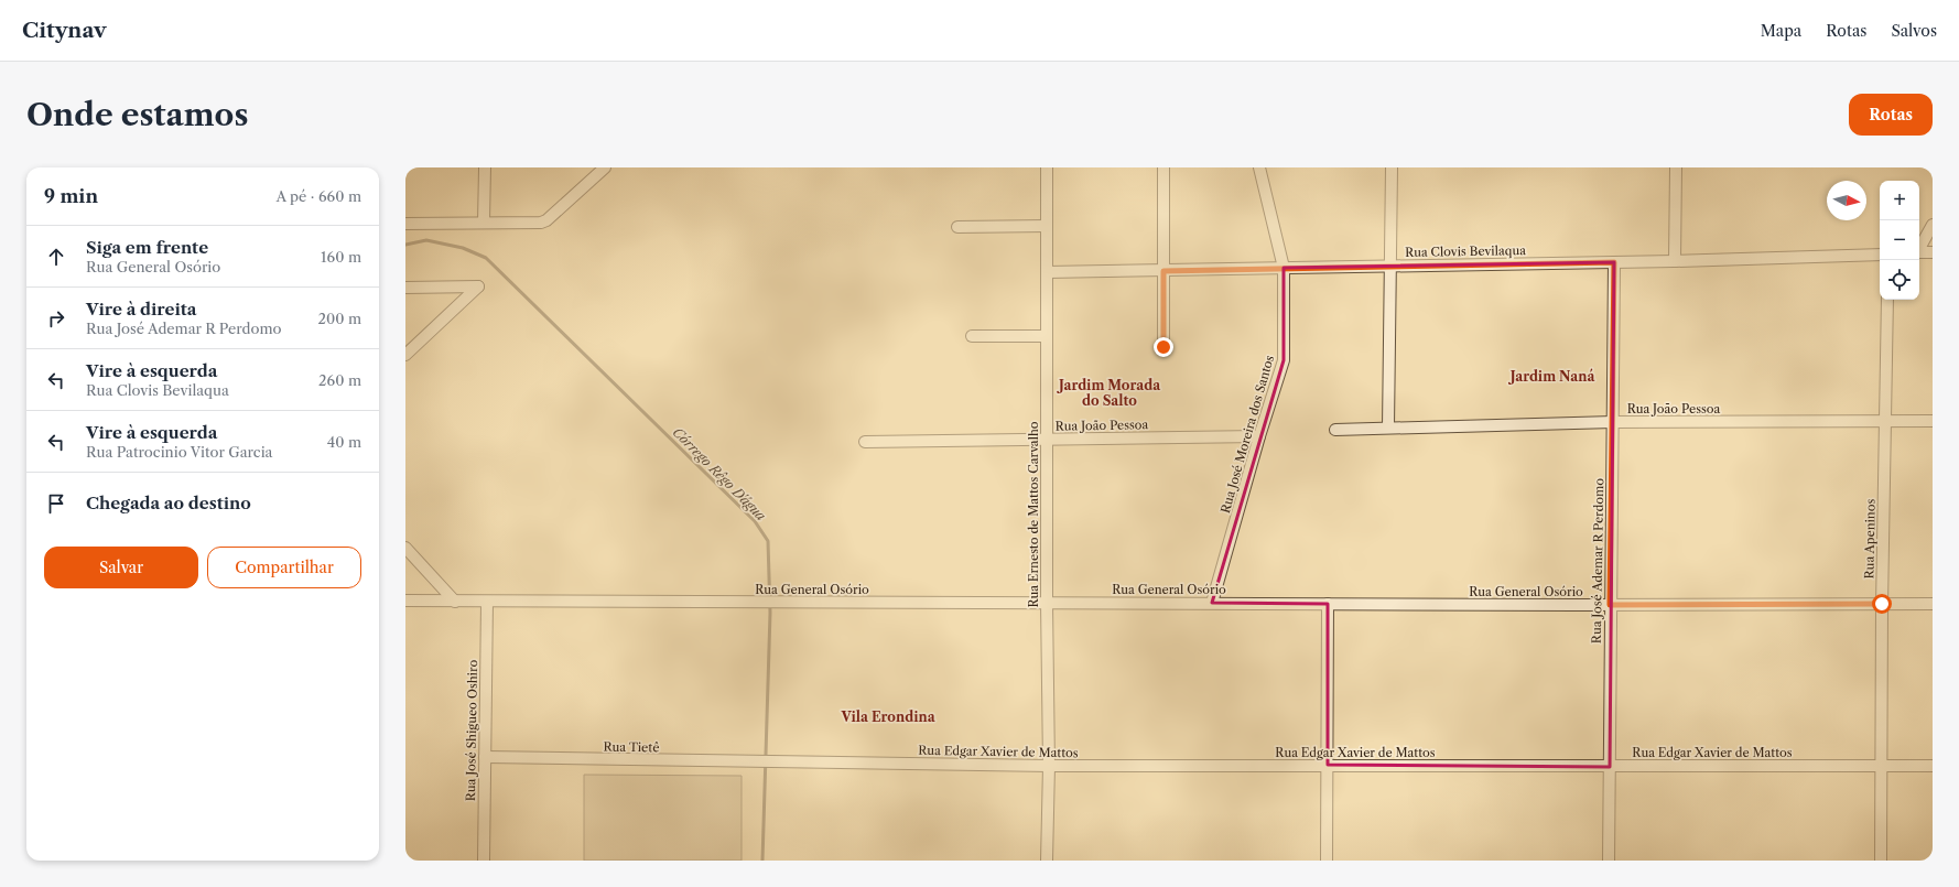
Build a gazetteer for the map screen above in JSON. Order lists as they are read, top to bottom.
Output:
{
  "streets": {
    "street": [
      "Rua Clovis Bevilaqua",
      "Rua João Pessoa",
      "Rua José Moreira dos Santos",
      "Rua Ernesto de Mattos Carvalho",
      "Rua Apeninos",
      "Rua José Ademar R Perdomo",
      "Rua General Osório",
      "Rua José Shigueo Oshiro",
      "Rua Tietê",
      "Rua Edgar Xavier de Mattos"
    ]
  },
  "crossings": [
    ["Rua Clovis Bevilaqua", "Rua José Moreira dos Santos"],
    ["Rua Clovis Bevilaqua", "Rua Ernesto de Mattos Carvalho"],
    ["Rua Clovis Bevilaqua", "Rua José Ademar R Perdomo"],
    ["Rua João Pessoa", "Rua José Moreira dos Santos"],
    ["Rua João Pessoa", "Rua Ernesto de Mattos Carvalho"],
    ["Rua João Pessoa", "Rua Apeninos"],
    ["Rua João Pessoa", "Rua José Ademar R Perdomo"],
    ["Rua José Moreira dos Santos", "Rua General Osório"],
    ["Rua Ernesto de Mattos Carvalho", "Rua General Osório"],
    ["Rua Ernesto de Mattos Carvalho", "Rua Edgar Xavier de Mattos"],
    ["Rua Apeninos", "Rua General Osório"],
    ["Rua Apeninos", "Rua Edgar Xavier de Mattos"],
    ["Rua José Ademar R Perdomo", "Rua General Osório"],
    ["Rua José Ademar R Perdomo", "Rua Edgar Xavier de Mattos"],
    ["Rua General Osório", "Rua José Shigueo Oshiro"],
    ["Rua José Shigueo Oshiro", "Rua Tietê"],
    ["Rua Tietê", "Rua Edgar Xavier de Mattos"]
  ],
  "districts": ["Jardim Naná", "Jardim Morada do Salto", "Vila Erondina"],
  "water": ["Córrego Rêgo D'água"],
  "north": "right",
  "page": {
    "header": "Citynav",
    "nav": ["Mapa", "Rotas", "Salvos"],
    "buttons": [
      "Rotas",
      ["Salvar", "Compartilhar"]
    ],
    "title": "Onde estamos",
    "heading": ["9 min", "A pé · 660 m"],
    "map_buttons": ["+", "−"],
    "list": [
      ["Siga em frente", "Rua General Osório", "160 m"],
      ["Vire à direita", "Rua José Ademar R Perdomo", "200 m"],
      ["Vire à esquerda", "Rua Clovis Bevilaqua", "260 m"],
      ["Vire à esquerda", "Rua Patrocinio Vitor Garcia", "40 m"],
      "Chegada ao destino"
    ]
  }
}
